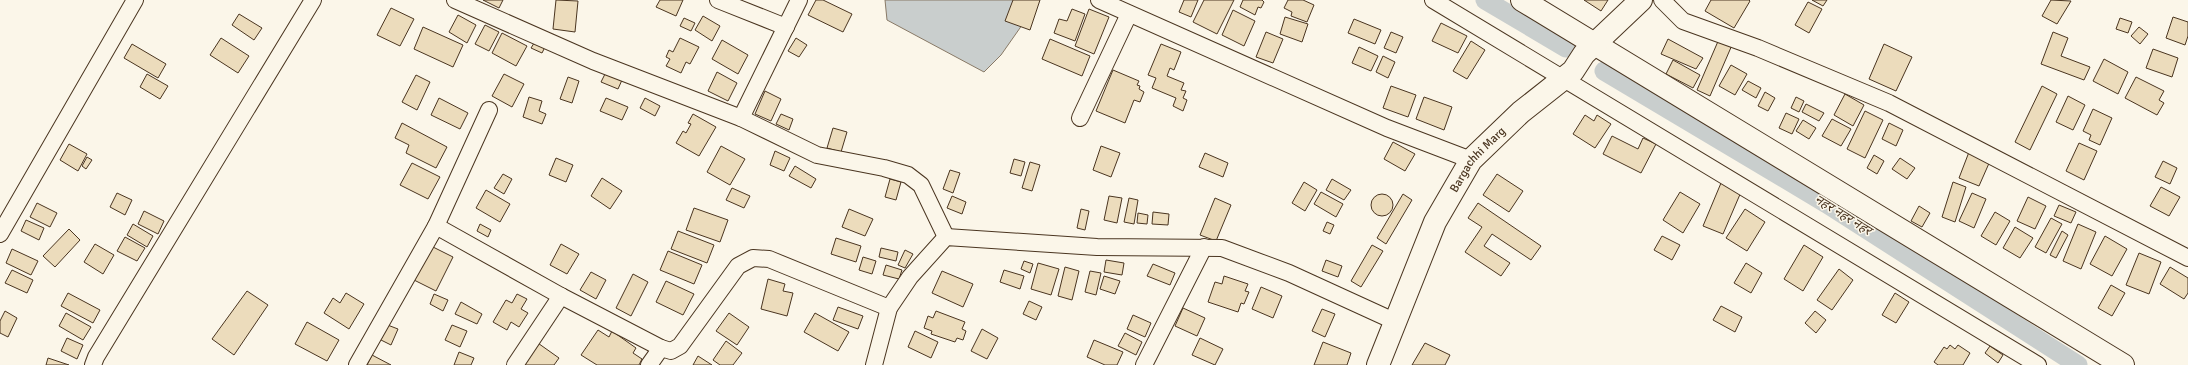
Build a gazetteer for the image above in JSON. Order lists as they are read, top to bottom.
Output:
{
  "streets": {
    "main road": ["Bargachhi Marg"]
  },
  "water": ["नहर नहर नहर"]
}
